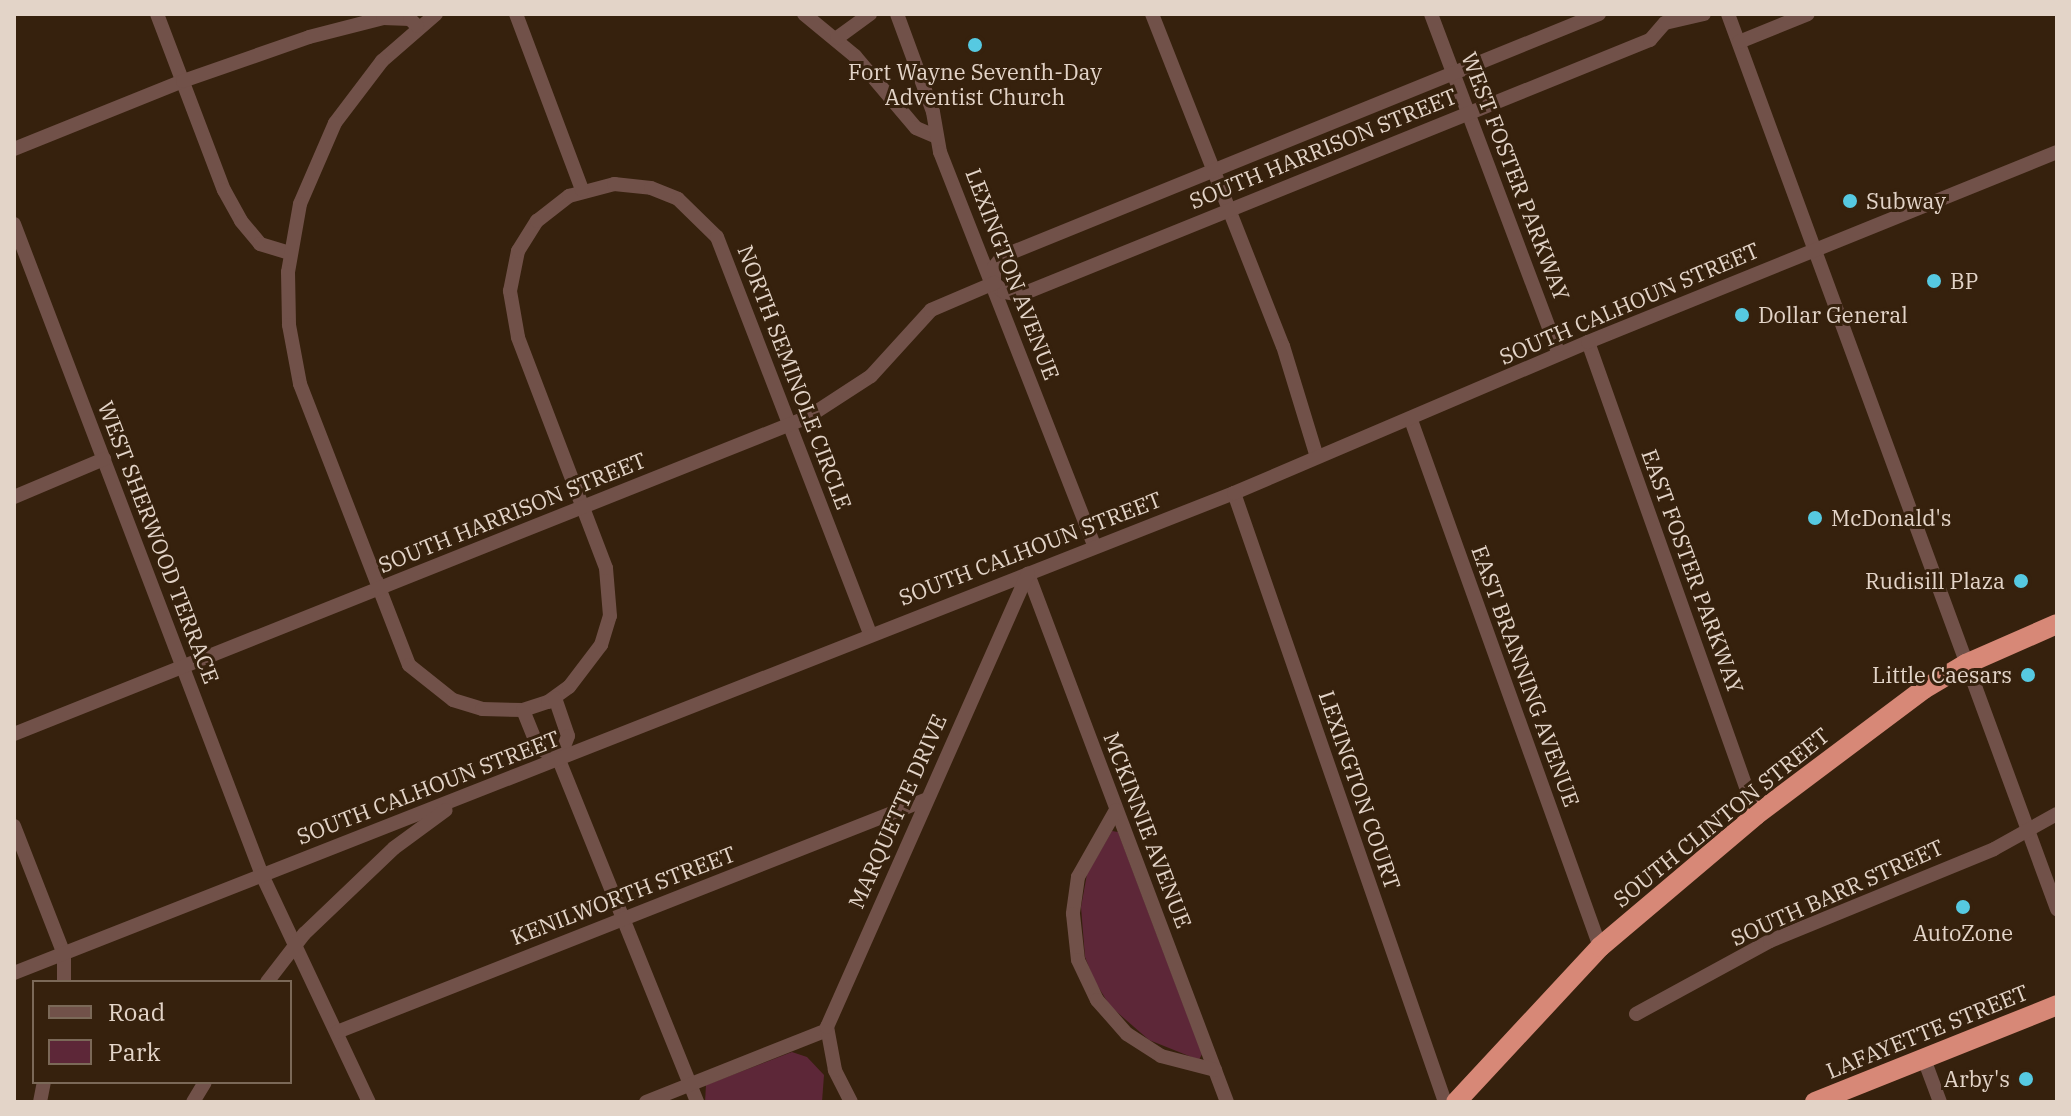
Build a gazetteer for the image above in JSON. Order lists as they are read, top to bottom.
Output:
{
  "streets": {
    "highway": ["SOUTH CLINTON STREET", "LAFAYETTE STREET"],
    "street": [
      "SOUTH HARRISON STREET",
      "WEST FOSTER PARKWAY",
      "LEXINGTON AVENUE",
      "SOUTH CALHOUN STREET",
      "NORTH SEMINOLE CIRCLE",
      "WEST SHERWOOD TERRACE",
      "EAST FOSTER PARKWAY",
      "EAST BRANNING AVENUE",
      "LEXINGTON COURT",
      "MARQUETTE DRIVE",
      "MCKINNIE AVENUE",
      "SOUTH BARR STREET",
      "KENILWORTH STREET"
    ]
  },
  "crossings": [
    ["SOUTH HARRISON STREET", "WEST FOSTER PARKWAY"],
    ["SOUTH HARRISON STREET", "LEXINGTON AVENUE"],
    ["SOUTH HARRISON STREET", "NORTH SEMINOLE CIRCLE"],
    ["SOUTH HARRISON STREET", "WEST SHERWOOD TERRACE"],
    ["WEST FOSTER PARKWAY", "SOUTH CALHOUN STREET"],
    ["LEXINGTON AVENUE", "SOUTH CALHOUN STREET"],
    ["SOUTH CALHOUN STREET", "NORTH SEMINOLE CIRCLE"],
    ["SOUTH CALHOUN STREET", "WEST SHERWOOD TERRACE"],
    ["SOUTH CALHOUN STREET", "EAST FOSTER PARKWAY"],
    ["SOUTH CALHOUN STREET", "EAST BRANNING AVENUE"],
    ["SOUTH CALHOUN STREET", "LEXINGTON COURT"],
    ["SOUTH CALHOUN STREET", "MARQUETTE DRIVE"],
    ["SOUTH CALHOUN STREET", "MCKINNIE AVENUE"],
    ["WEST SHERWOOD TERRACE", "KENILWORTH STREET"],
    ["EAST FOSTER PARKWAY", "SOUTH CLINTON STREET"],
    ["EAST BRANNING AVENUE", "SOUTH CLINTON STREET"],
    ["MARQUETTE DRIVE", "MCKINNIE AVENUE"],
    ["MARQUETTE DRIVE", "KENILWORTH STREET"]
  ],
  "places": [
    "Fort Wayne Seventh-Day Adventist Church",
    "Subway",
    "BP",
    "Dollar General",
    "McDonald's",
    "Rudisill Plaza",
    "Little Caesars",
    "AutoZone",
    "Arby's"
  ],
  "legend": ["Road", "Park"]
}
